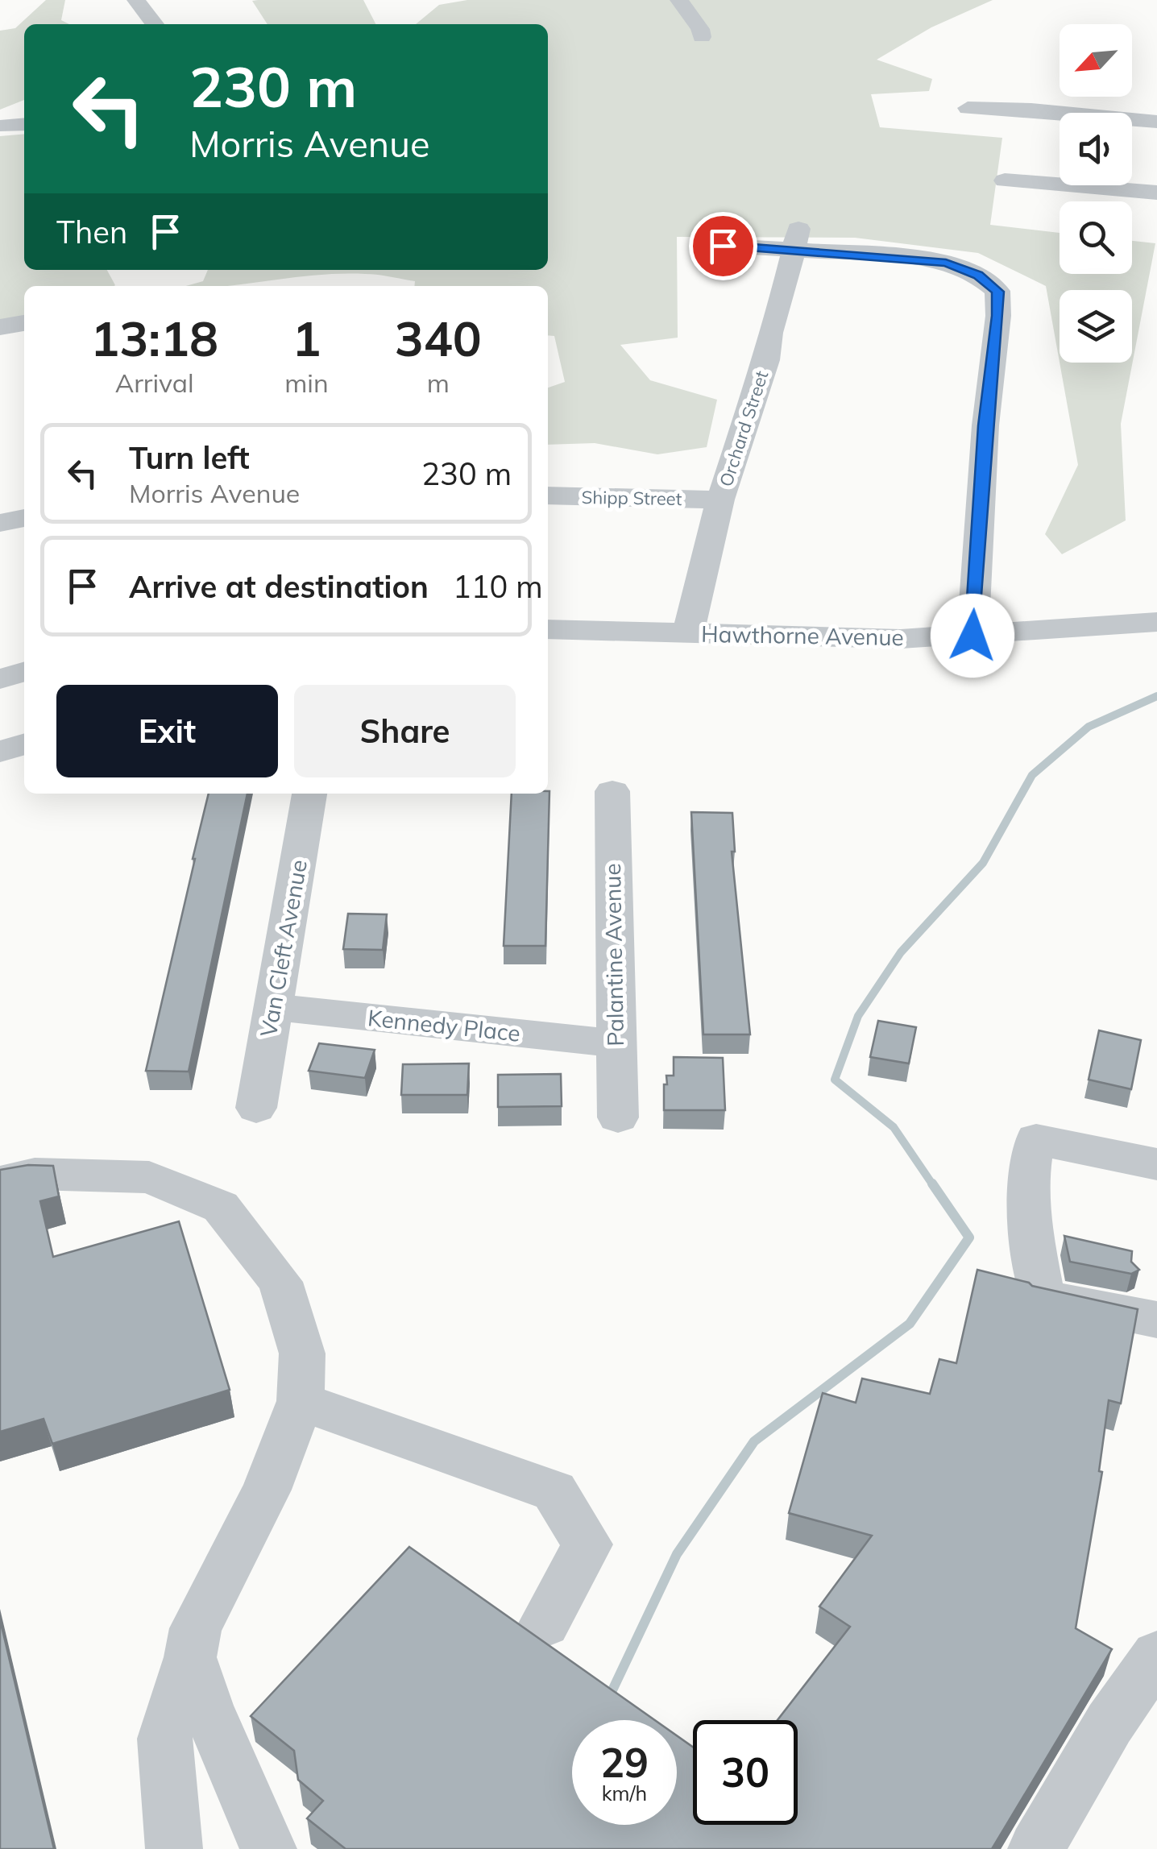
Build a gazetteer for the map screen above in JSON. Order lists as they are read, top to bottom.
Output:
{
  "streets": {
    "street": [
      "Orchard Street",
      "Shipp Street",
      "Hawthorne Avenue",
      "Van Cleft Avenue",
      "Palantine Avenue",
      "Kennedy Place"
    ]
  },
  "crossings": [
    ["Orchard Street", "Shipp Street"],
    ["Orchard Street", "Hawthorne Avenue"],
    ["Van Cleft Avenue", "Kennedy Place"],
    ["Palantine Avenue", "Kennedy Place"]
  ],
  "north": "bottom left",
  "page": {
    "turn": ["230 m", "Morris Avenue"],
    "then": "Then",
    "eta": [
      "13:18",
      "Arrival",
      "1",
      "min",
      "340",
      "m"
    ],
    "list": [
      {
        "name": "Turn left",
        "note": "Morris Avenue",
        "value": "230 m"
      },
      {
        "name": "Arrive at destination",
        "value": "110 m"
      }
    ],
    "buttons": ["Exit", "Share"],
    "speed": "29 km/h",
    "limit": "30"
  }
}
